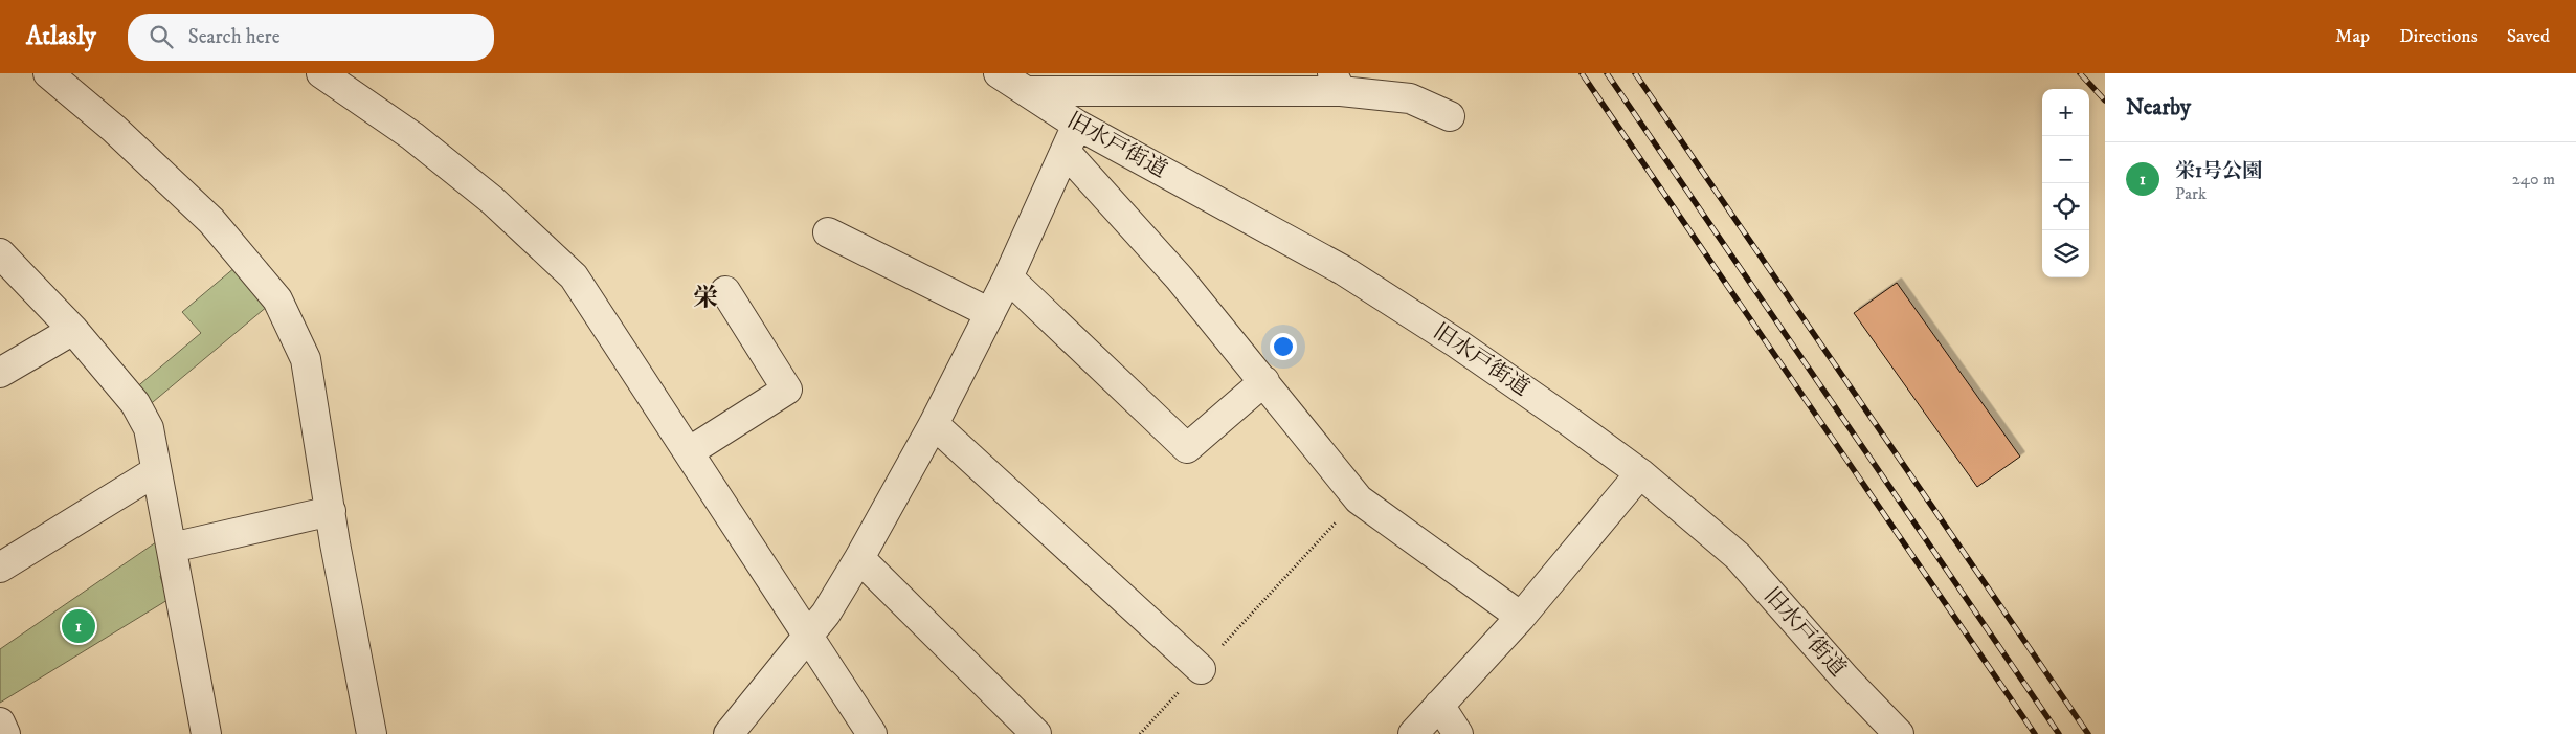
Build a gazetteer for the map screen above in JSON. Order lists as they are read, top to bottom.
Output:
{
  "streets": {
    "street": ["旧水戸街道"]
  },
  "districts": ["栄"],
  "page": {
    "header": "Atlasly",
    "search": "Search here",
    "nav": ["Map", "Directions", "Saved"],
    "heading": "Nearby",
    "map_buttons": ["+", "−"],
    "list": [
      {
        "mark": "1",
        "name": "栄1号公園",
        "note": "Park",
        "value": "240 m"
      }
    ],
    "pins": "1"
  }
}
